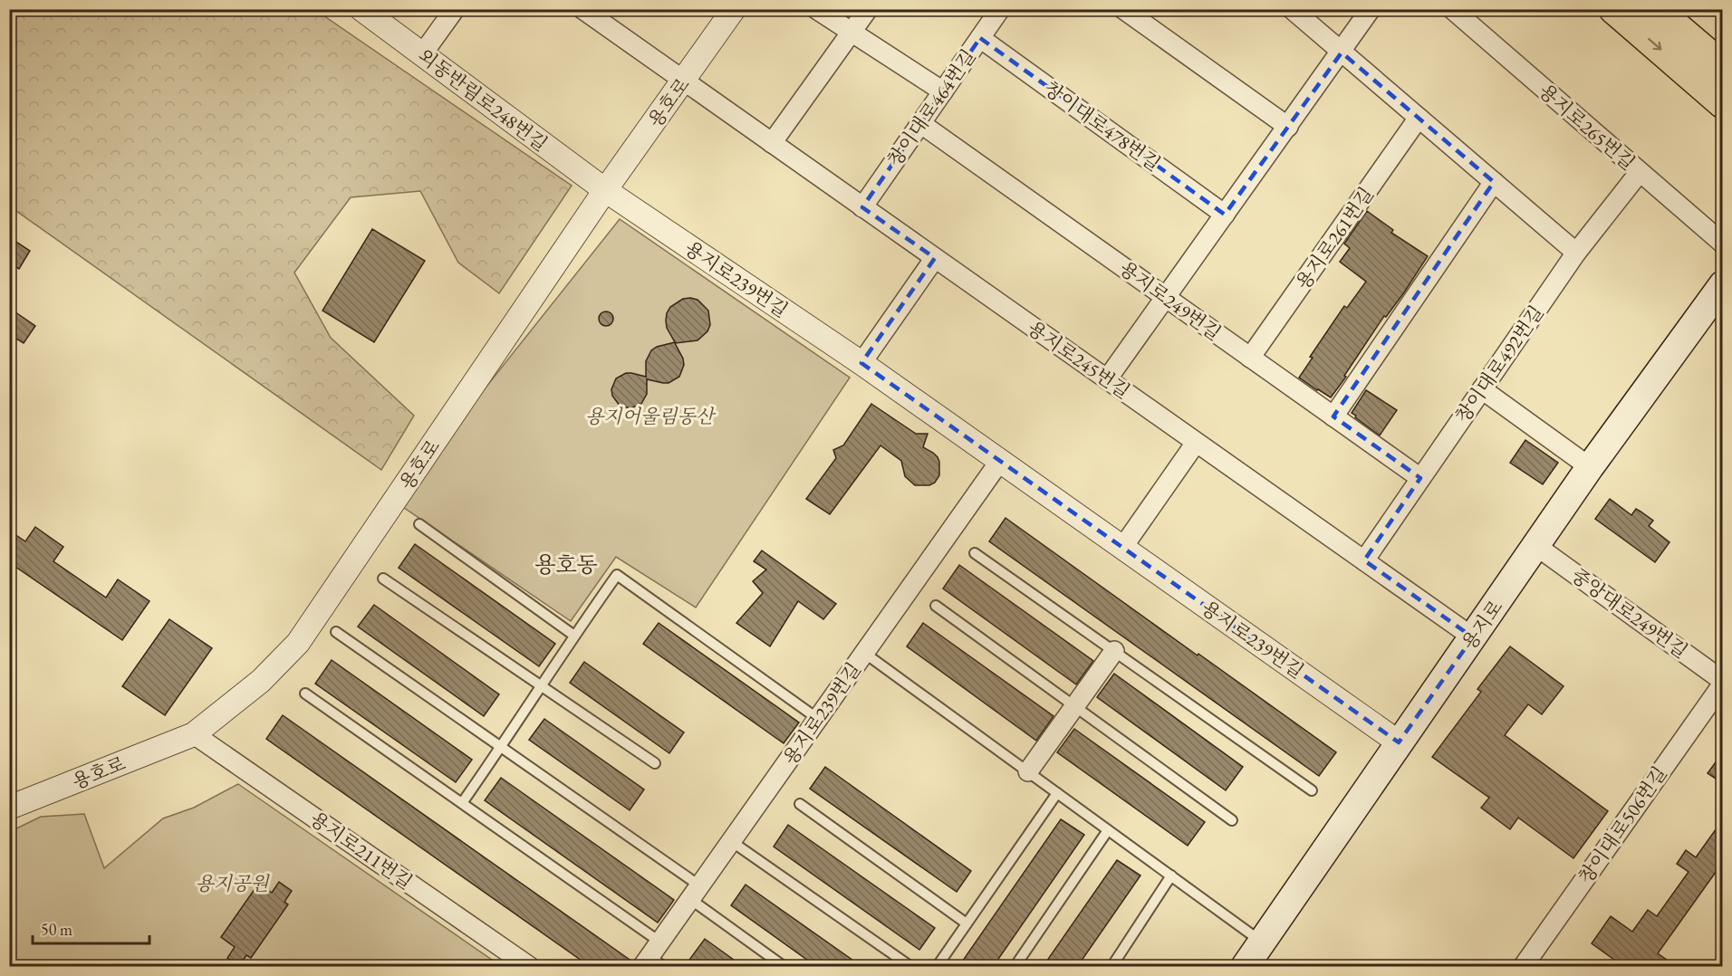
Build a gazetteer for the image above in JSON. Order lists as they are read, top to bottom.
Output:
{
  "streets": {
    "main road": ["용지로"],
    "street": [
      "외동반림로248번길",
      "용호로",
      "창이대로464번길",
      "창이대로478번길",
      "용지로265번길",
      "용지로261번길",
      "용지로239번길",
      "용지로249번길",
      "용지로245번길",
      "창이대로492번길",
      "중앙대로249번길",
      "창이대로506번길",
      "용지로211번길"
    ]
  },
  "crossings": [
    ["외동반림로248번길", "용호로"],
    ["외동반림로248번길", "용지로239번길"],
    ["용호로", "용지로239번길"],
    ["용호로", "용지로245번길"],
    ["용호로", "용지로211번길"],
    ["창이대로464번길", "창이대로478번길"],
    ["창이대로464번길", "용지로249번길"],
    ["창이대로464번길", "용지로245번길"],
    ["용지로265번길", "창이대로492번길"],
    ["용지로261번길", "용지로249번길"],
    ["용지로239번길", "용지로"],
    ["용지로249번길", "창이대로492번길"],
    ["용지로245번길", "창이대로492번길"],
    ["용지로245번길", "용지로"],
    ["중앙대로249번길", "용지로"],
    ["중앙대로249번길", "창이대로506번길"]
  ],
  "districts": ["용호동"],
  "parks": ["용지어울림동산", "용지공원"],
  "scale_bar": "50 m"
}
